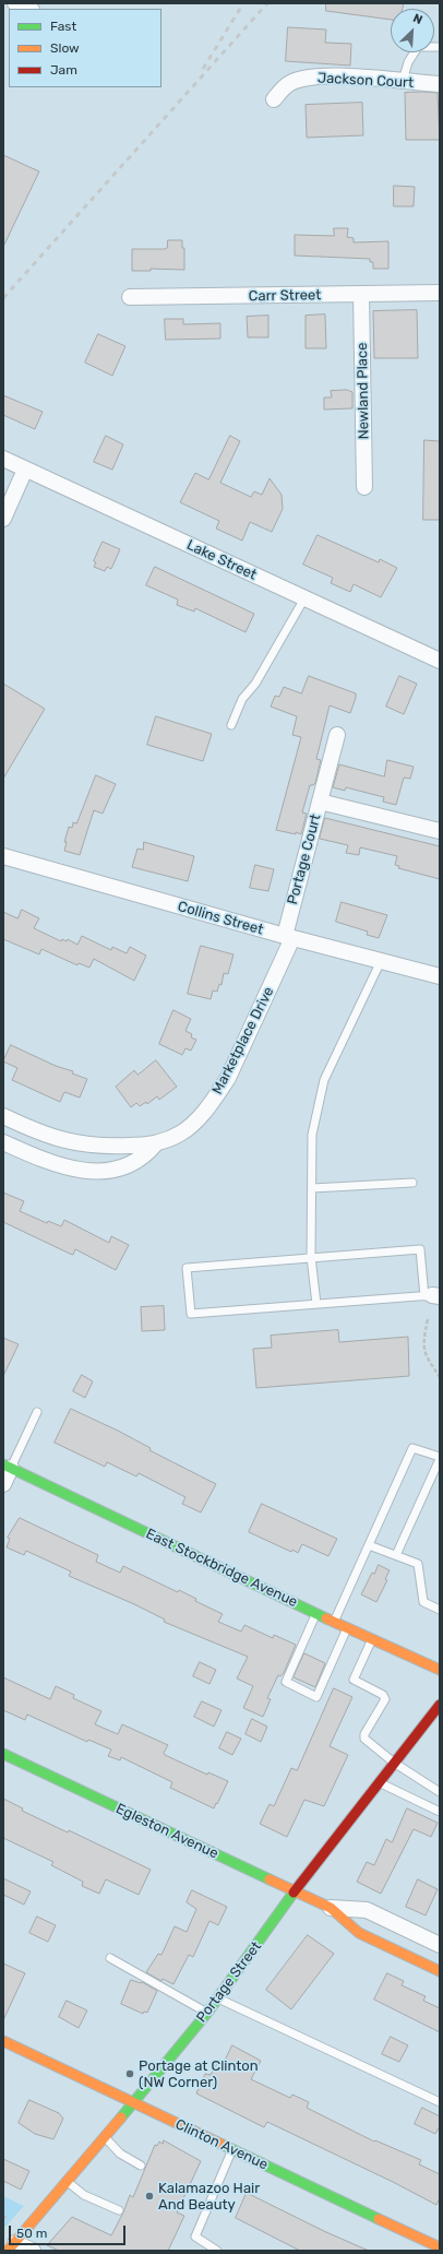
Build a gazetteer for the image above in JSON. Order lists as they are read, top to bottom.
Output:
{
  "streets": {
    "street": [
      "Jackson Court",
      "Carr Street",
      "Newland Place",
      "Lake Street",
      "Portage Court",
      "Collins Street",
      "Marketplace Drive",
      "East Stockbridge Avenue",
      "Egleston Avenue",
      "Portage Street",
      "Clinton Avenue"
    ]
  },
  "crossings": [
    ["Carr Street", "Newland Place"],
    ["Portage Court", "Collins Street"],
    ["Portage Court", "Marketplace Drive"],
    ["Collins Street", "Marketplace Drive"],
    ["Egleston Avenue", "Portage Street"],
    ["Portage Street", "Clinton Avenue"]
  ],
  "places": ["Portage at Clinton (NW Corner)", "Kalamazoo Hair And Beauty"],
  "legend": ["Fast", "Slow", "Jam"],
  "scale_bar": "50 m",
  "north": "top right"
}
